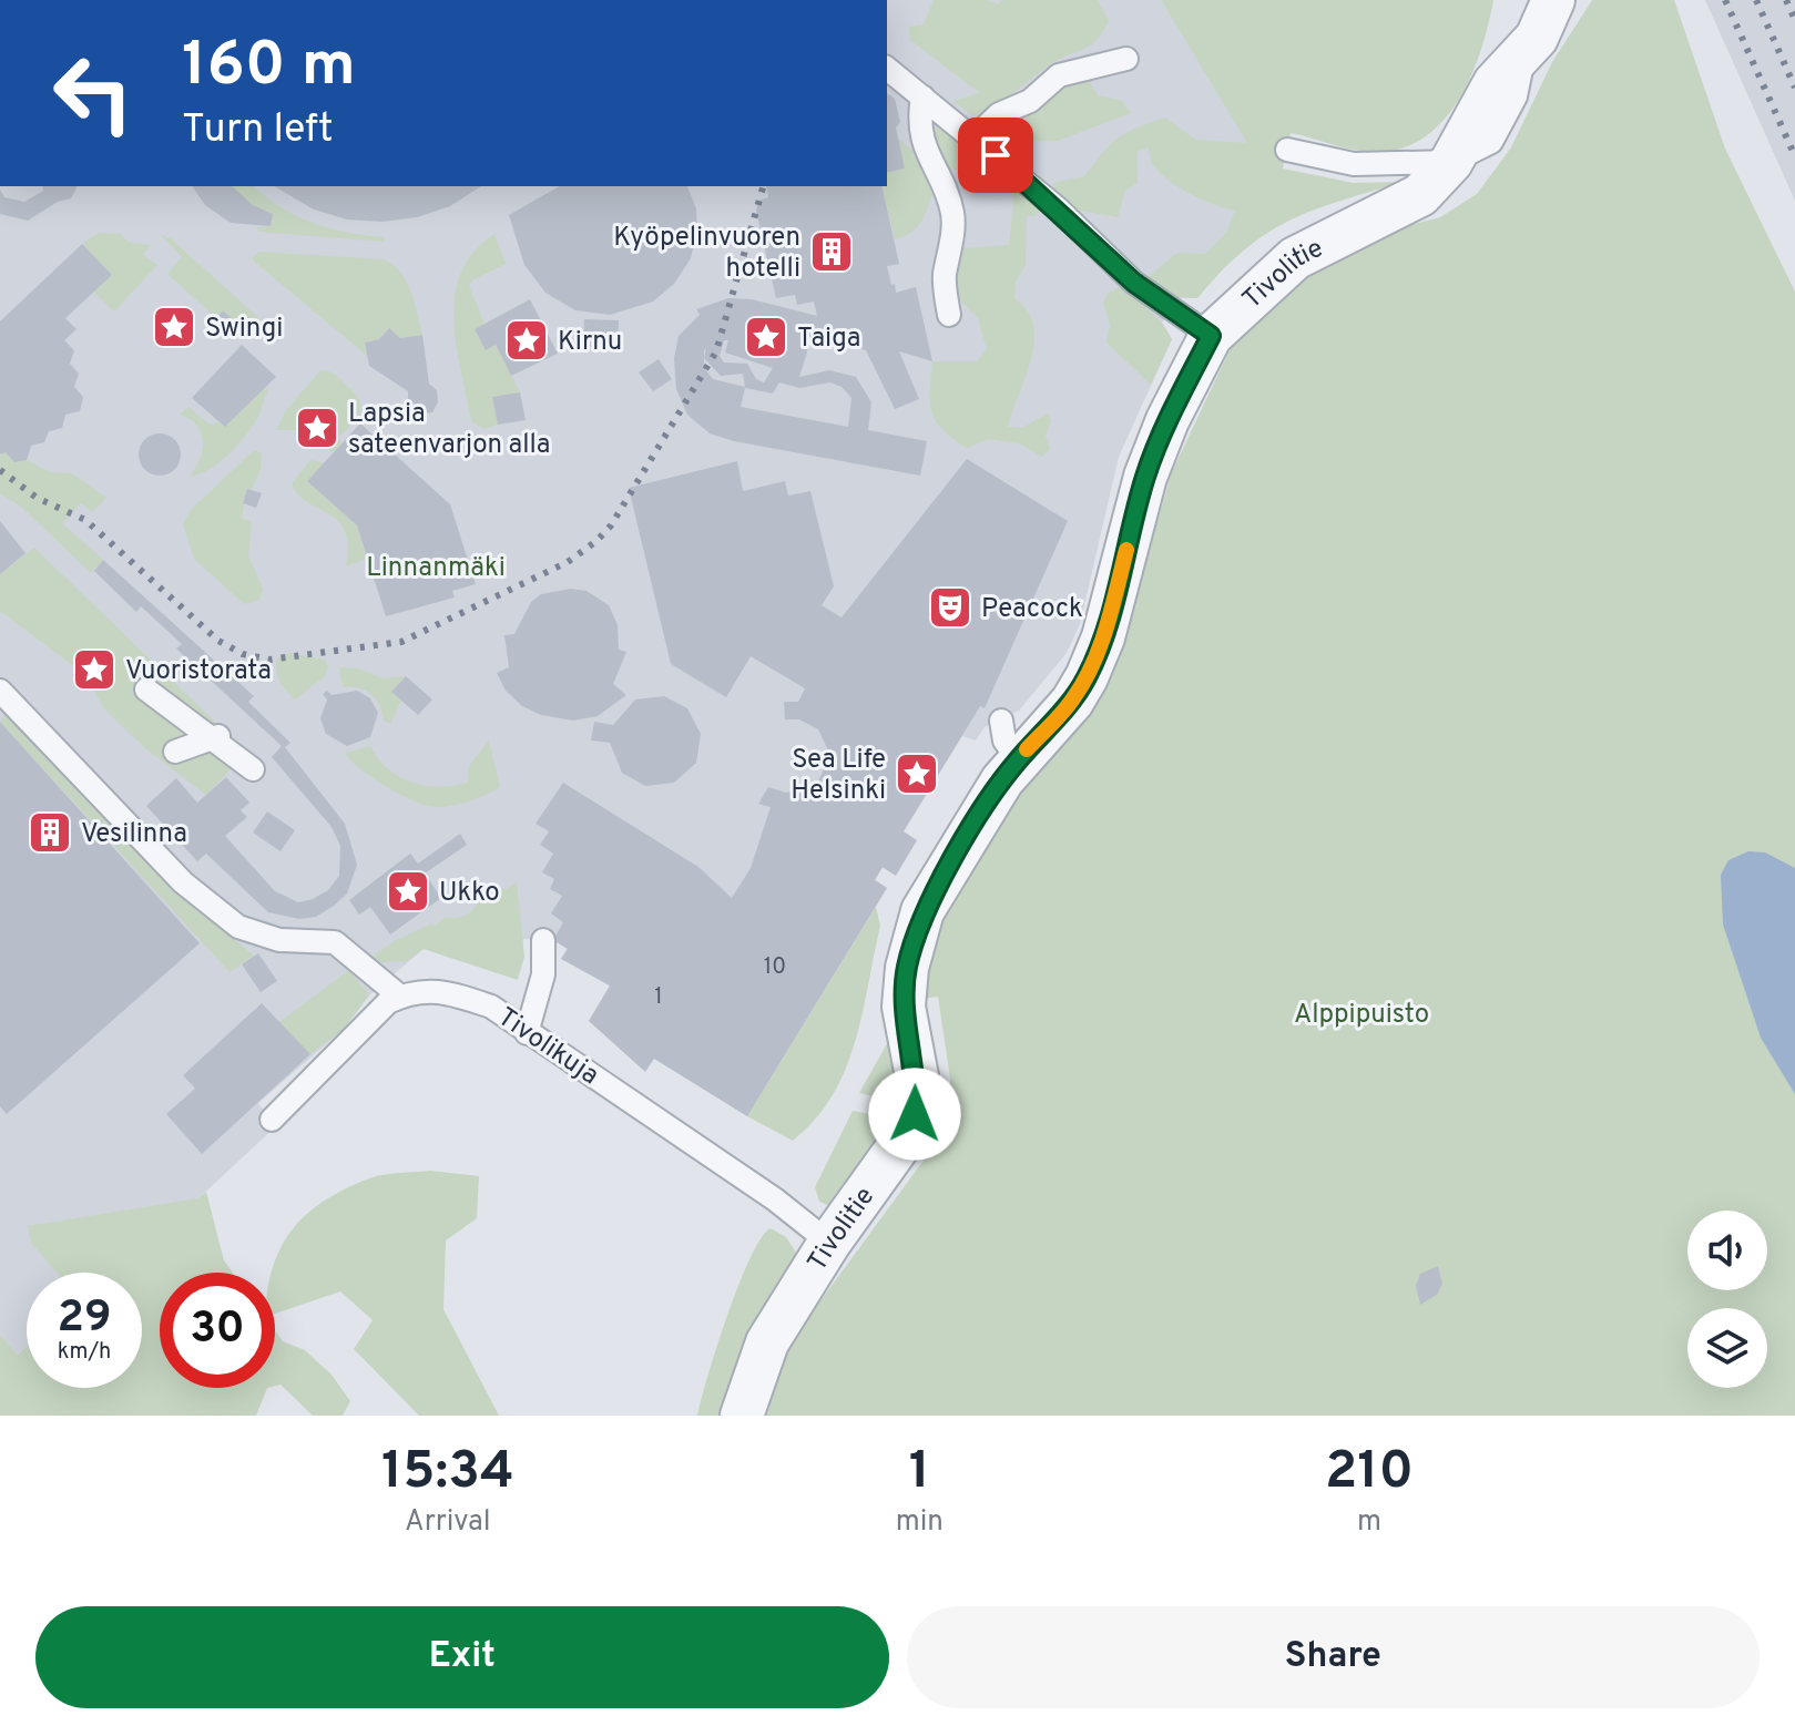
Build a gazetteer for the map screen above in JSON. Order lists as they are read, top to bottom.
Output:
{
  "streets": {
    "street": ["Tivolitie"],
    "lane": ["Tivolikuja"]
  },
  "crossings": [
    ["Tivolitie", "Tivolikuja"]
  ],
  "parks": ["Linnanmäki", "Alppipuisto"],
  "places": {
    "building": ["Kyöpelinvuoren hotelli", "Vesilinna"],
    "place": [
      "Swingi",
      "Taiga",
      "Kirnu",
      "Lapsia sateenvarjon alla",
      "Vuoristorata",
      "Sea Life Helsinki",
      "Ukko"
    ],
    "theatre": ["Peacock"]
  },
  "house_numbers": ["10", "1"],
  "page": {
    "turn": ["160 m", "Turn left"],
    "speed": "29 km/h",
    "limit": "30",
    "eta": [
      "15:34",
      "Arrival",
      "1",
      "min",
      "210",
      "m"
    ],
    "buttons": ["Exit", "Share"]
  }
}
